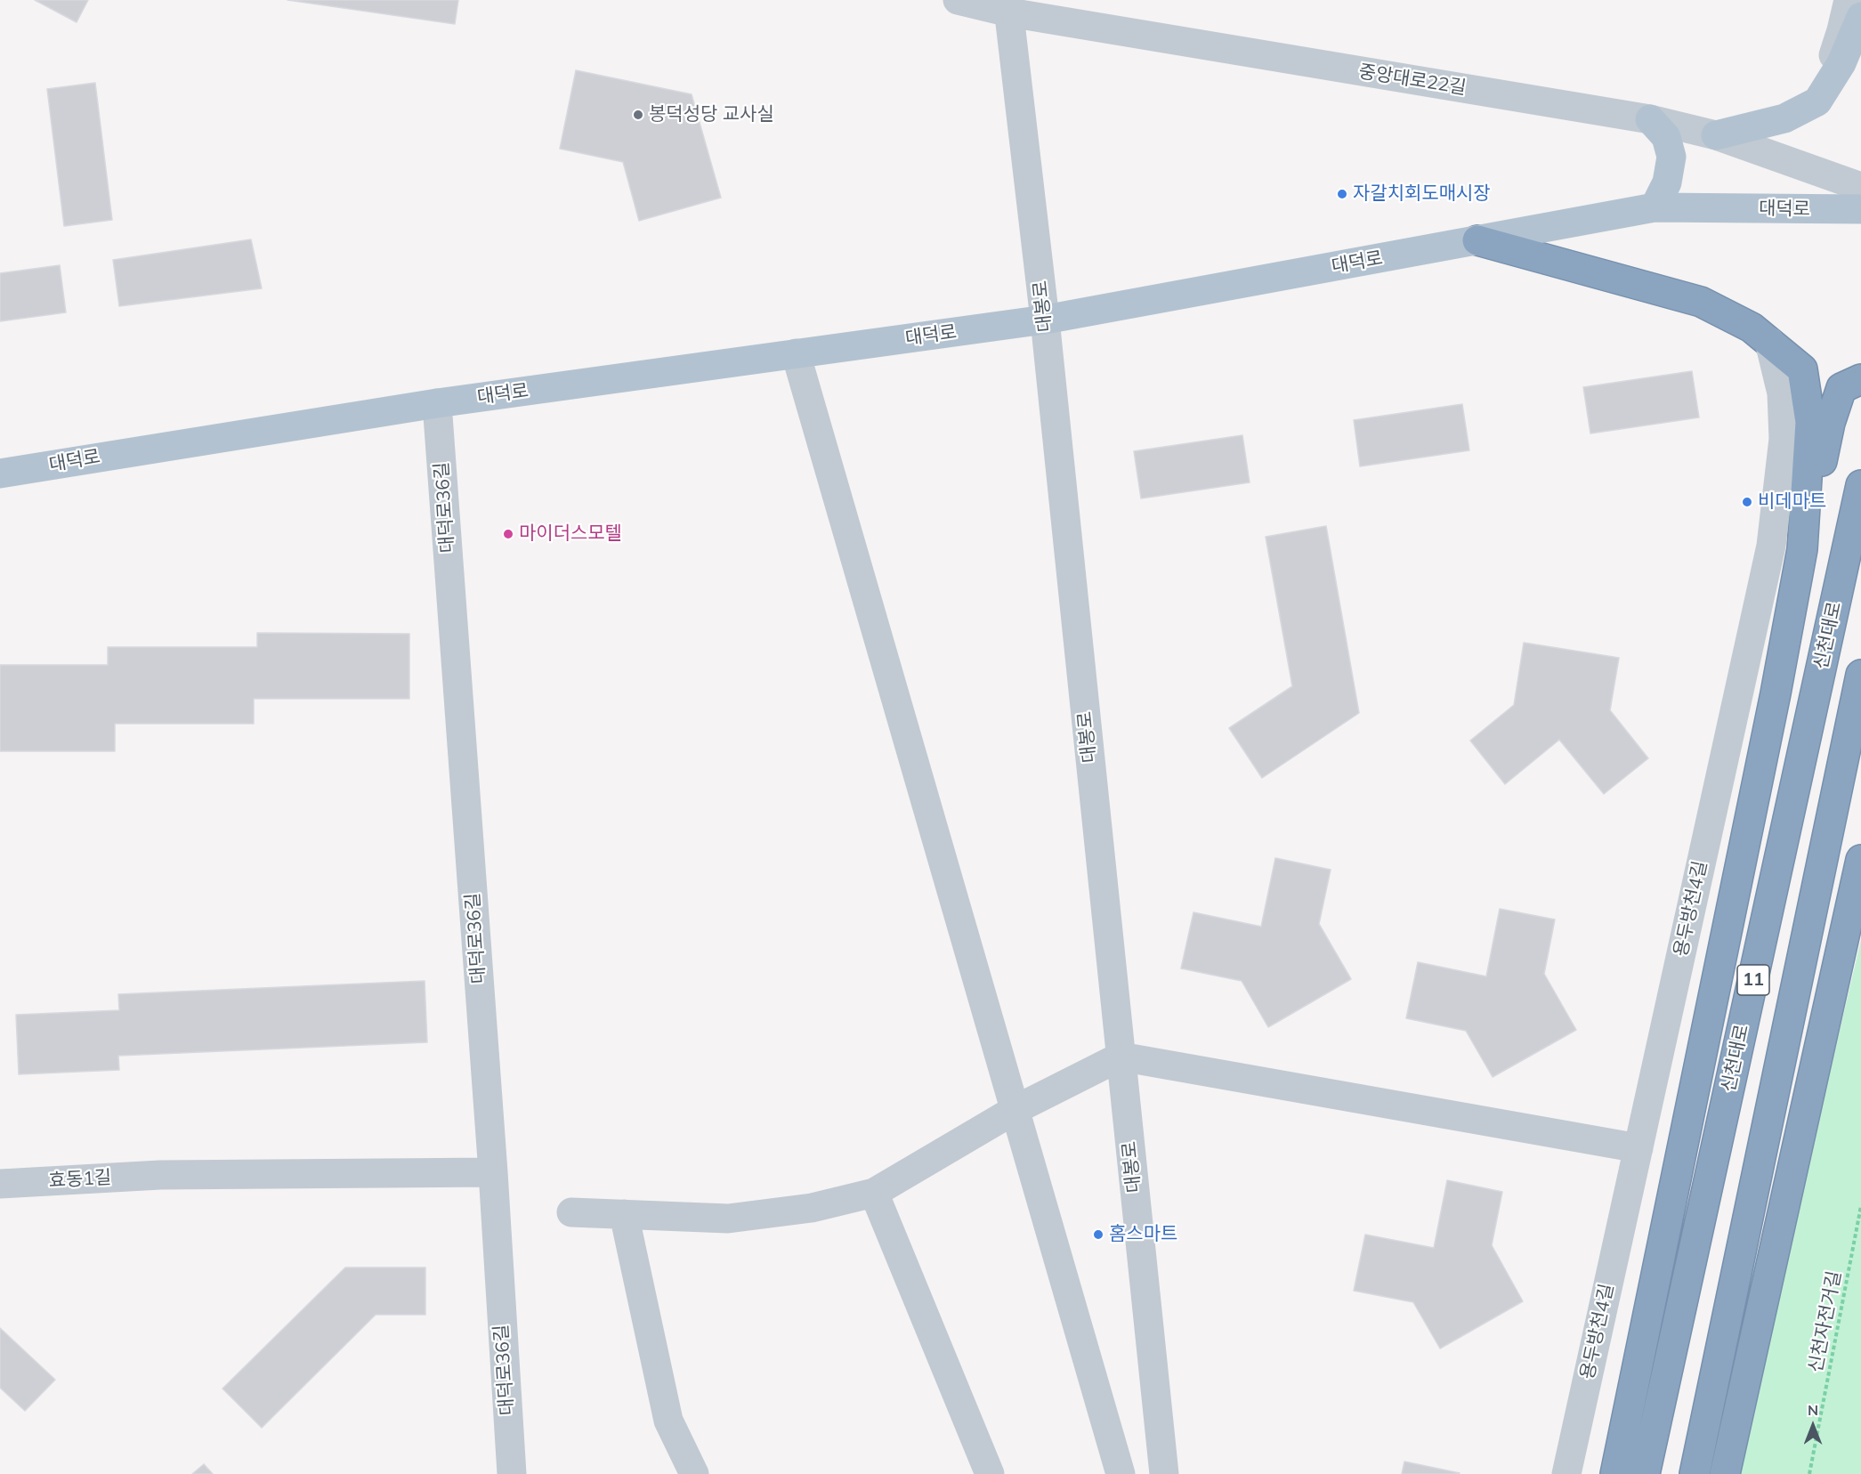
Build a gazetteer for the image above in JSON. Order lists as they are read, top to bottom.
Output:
{
  "streets": {
    "highway": ["신천대로", "11"],
    "main road": ["대덕로"],
    "street": [
      "중앙대로22길",
      "대봉로",
      "대덕로36길",
      "용두방천4길",
      "효동1길"
    ],
    "path": ["신천자전거길"]
  },
  "crossings": [
    ["중앙대로22길", "대봉로"],
    ["대덕로", "대봉로"],
    ["대덕로", "대덕로36길"],
    ["대덕로36길", "효동1길"]
  ],
  "places": [
    "봉덕성당 교사실",
    "자갈치회도매시장",
    "비데마트",
    "마이더스모텔",
    "홈스마트"
  ],
  "north": "top"
}
